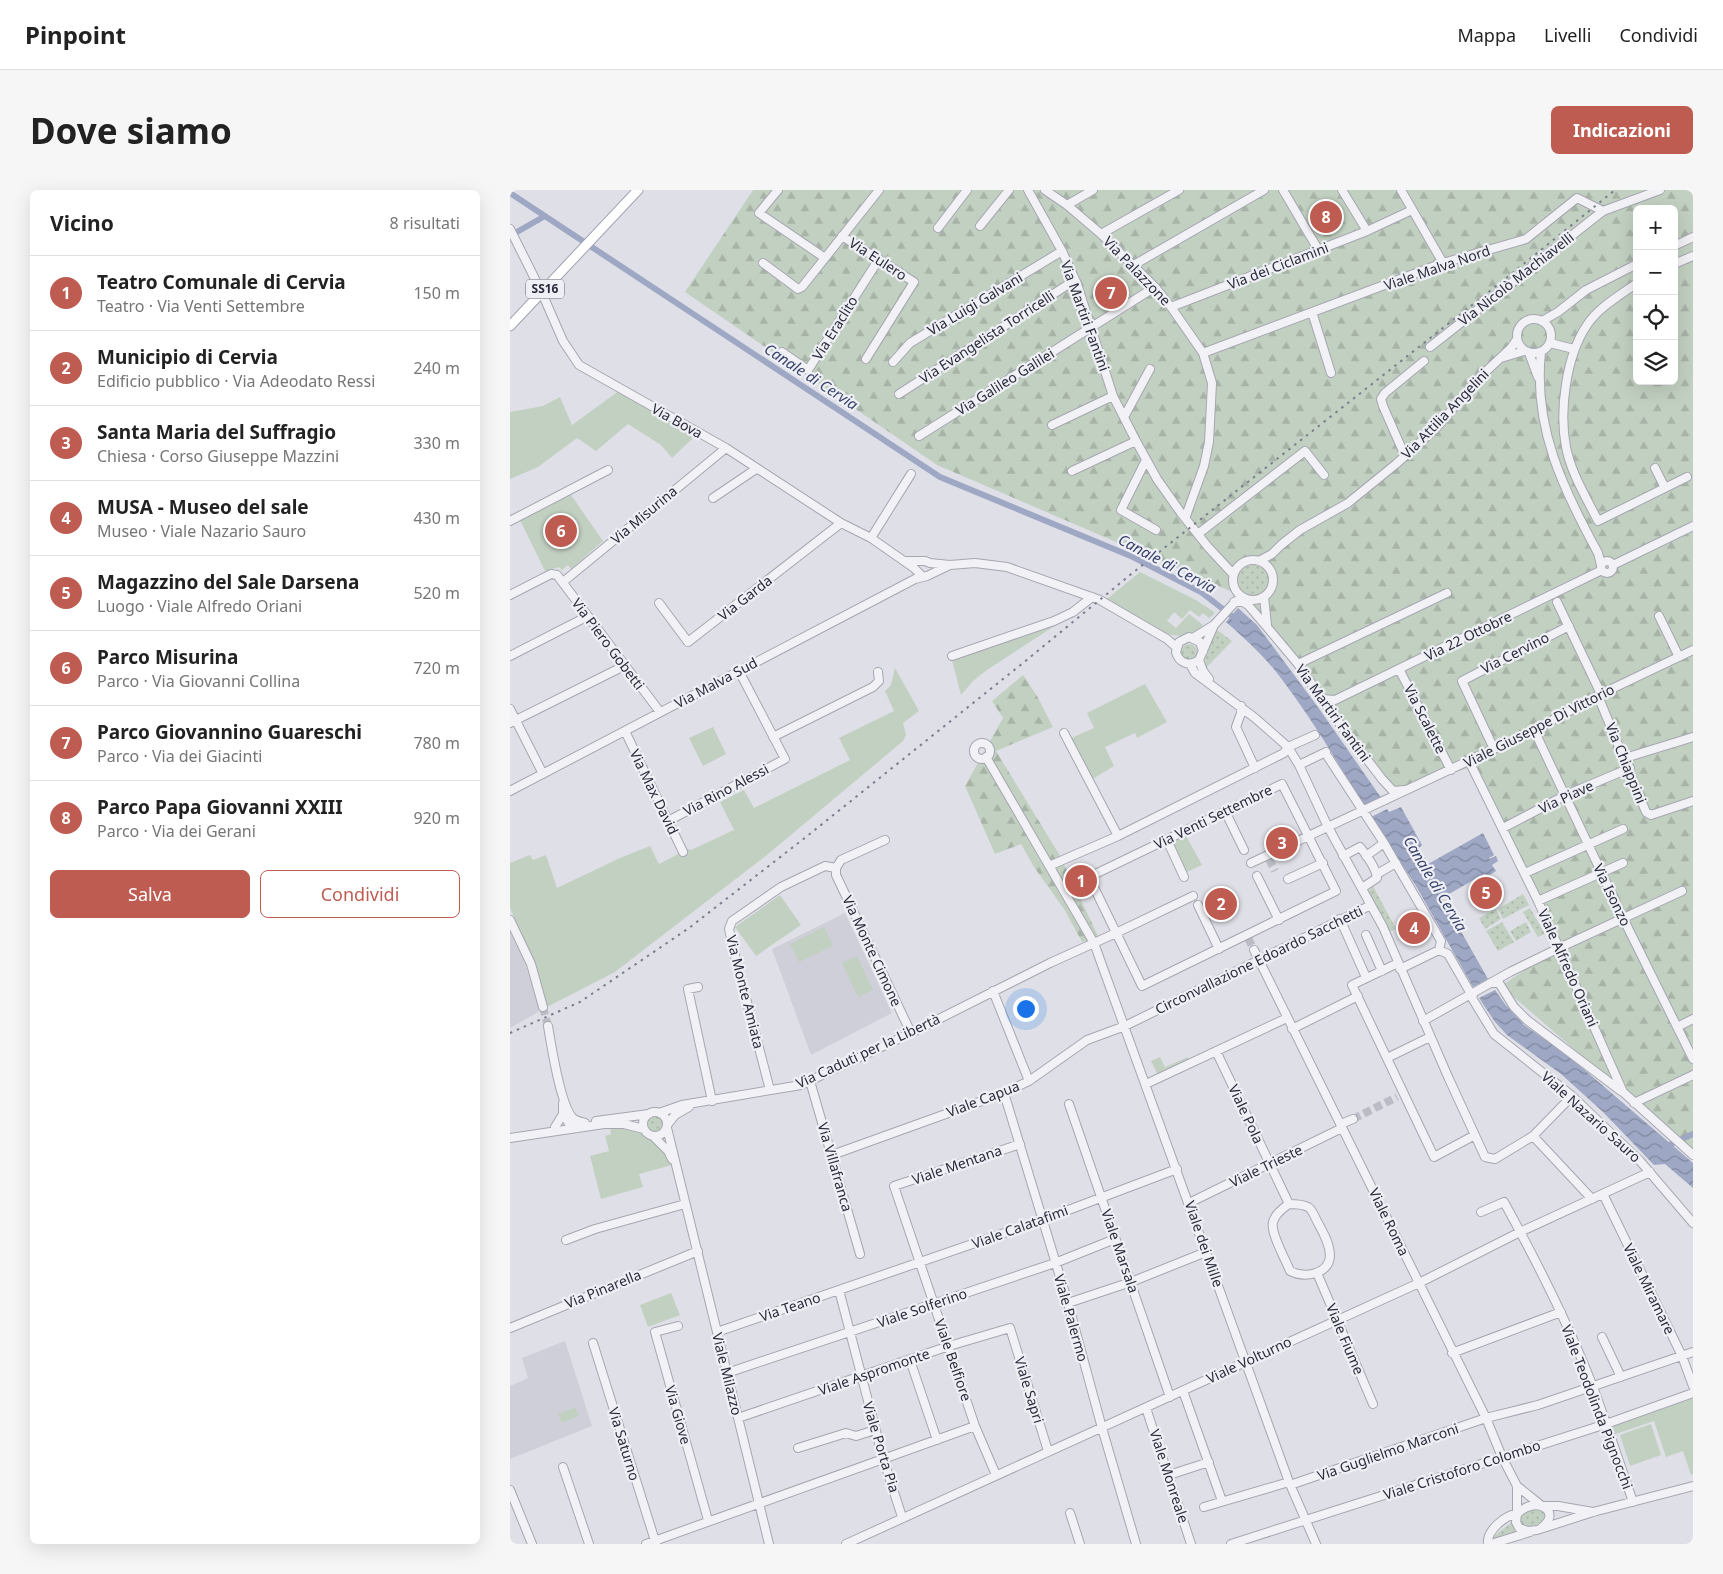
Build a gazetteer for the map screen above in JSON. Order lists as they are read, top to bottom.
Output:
{
  "streets": {
    "main road": ["SS16"],
    "street": [
      "Via Eulero",
      "Via dei Ciclamini",
      "Viale Malva Nord",
      "Via Palazzone",
      "Via Nicolò Machiavelli",
      "Via Luigi Galvani",
      "Via Martiri Fantini",
      "Via Eraclito",
      "Via Evangelista Torricelli",
      "Via Galileo Galilei",
      "Via Attilia Angelini",
      "Via Bova",
      "Via Misurina",
      "Via Garda",
      "Via 22 Ottobre",
      "Via Piero Gobetti",
      "Via Cervino",
      "Via Malva Sud",
      "Via Scalette",
      "Viale Giuseppe Di Vittorio",
      "Via Chiappini",
      "Via Rino Alessi",
      "Via Max David",
      "Via Piave",
      "Via Venti Settembre",
      "Via Isonzo",
      "Via Monte Cimone",
      "Circonvallazione Edoardo Sacchetti",
      "Viale Alfredo Oriani",
      "Via Monte Amiata",
      "Via Caduti per la Libertà",
      "Viale Capua",
      "Viale Pola",
      "Viale Nazario Sauro",
      "Viale Mentana",
      "Viale Trieste",
      "Via Villafranca",
      "Viale Roma",
      "Viale Calatafimi",
      "Viale dei Mille",
      "Viale Marsala",
      "Via Pinarella",
      "Viale Miramare",
      "Via Teano",
      "Viale Solferino",
      "Viale Palermo",
      "Viale Fiume",
      "Viale Belfiore",
      "Viale Volturno",
      "Viale Aspromonte",
      "Viale Milazzo",
      "Viale Sapri",
      "Viale Teodolinda Pignocchi",
      "Via Giove",
      "Via Saturno",
      "Viale Porta Pia",
      "Via Guglielmo Marconi",
      "Viale Cristoforo Colombo",
      "Viale Monreale"
    ]
  },
  "crossings": [
    ["Via Eulero", "Via Eraclito"],
    ["Via dei Ciclamini", "Via Palazzone"],
    ["Viale Malva Nord", "Via Palazzone"],
    ["Via Palazzone", "Via Martiri Fantini"],
    ["Via Palazzone", "Via Galileo Galilei"],
    ["SS16", "Via Bova"],
    ["Via Luigi Galvani", "Via Martiri Fantini"],
    ["Via Martiri Fantini", "Via Evangelista Torricelli"],
    ["Via Martiri Fantini", "Via Galileo Galilei"],
    ["Via Martiri Fantini", "Via Attilia Angelini"],
    ["Via Martiri Fantini", "Viale Giuseppe Di Vittorio"],
    ["Via Bova", "Via Misurina"],
    ["Via Bova", "Via Garda"],
    ["Via Bova", "Via Malva Sud"],
    ["Via Misurina", "Via Piero Gobetti"],
    ["Via 22 Ottobre", "Via Scalette"],
    ["Via Piero Gobetti", "Via Malva Sud"],
    ["Via Cervino", "Viale Giuseppe Di Vittorio"],
    ["Via Cervino", "Via Chiappini"],
    ["Via Malva Sud", "Via Max David"],
    ["Via Scalette", "Viale Giuseppe Di Vittorio"],
    ["Viale Giuseppe Di Vittorio", "Via Chiappini"],
    ["Viale Giuseppe Di Vittorio", "Via Venti Settembre"],
    ["Viale Giuseppe Di Vittorio", "Via Isonzo"],
    ["Viale Giuseppe Di Vittorio", "Circonvallazione Edoardo Sacchetti"],
    ["Viale Giuseppe Di Vittorio", "Viale Alfredo Oriani"],
    ["Via Chiappini", "Via Piave"],
    ["Via Rino Alessi", "Via Max David"],
    ["Via Piave", "Via Isonzo"],
    ["Via Piave", "Viale Alfredo Oriani"],
    ["Via Venti Settembre", "Via Caduti per la Libertà"],
    ["Via Monte Cimone", "Via Monte Amiata"],
    ["Via Monte Cimone", "Via Caduti per la Libertà"],
    ["Circonvallazione Edoardo Sacchetti", "Viale Capua"],
    ["Circonvallazione Edoardo Sacchetti", "Viale Roma"],
    ["Circonvallazione Edoardo Sacchetti", "Viale dei Mille"],
    ["Via Monte Amiata", "Via Caduti per la Libertà"],
    ["Via Caduti per la Libertà", "Via Villafranca"],
    ["Via Caduti per la Libertà", "Viale dei Mille"],
    ["Via Caduti per la Libertà", "Viale Milazzo"],
    ["Viale Capua", "Via Villafranca"],
    ["Viale Capua", "Viale dei Mille"],
    ["Viale Capua", "Viale Palermo"],
    ["Viale Pola", "Viale Trieste"],
    ["Viale Pola", "Viale Fiume"],
    ["Viale Nazario Sauro", "Viale Volturno"],
    ["Viale Mentana", "Viale Palermo"],
    ["Viale Mentana", "Viale Belfiore"],
    ["Viale Trieste", "Viale Roma"],
    ["Viale Trieste", "Viale dei Mille"],
    ["Viale Roma", "Viale Volturno"],
    ["Viale Roma", "Via Guglielmo Marconi"],
    ["Viale Roma", "Viale Cristoforo Colombo"],
    ["Viale Calatafimi", "Viale dei Mille"],
    ["Viale Calatafimi", "Viale Marsala"],
    ["Viale Calatafimi", "Via Teano"],
    ["Viale Calatafimi", "Viale Palermo"],
    ["Viale Calatafimi", "Viale Belfiore"],
    ["Viale dei Mille", "Viale Volturno"],
    ["Viale dei Mille", "Via Guglielmo Marconi"],
    ["Viale dei Mille", "Viale Cristoforo Colombo"],
    ["Viale Marsala", "Viale Solferino"],
    ["Viale Marsala", "Viale Volturno"],
    ["Via Pinarella", "Viale Milazzo"],
    ["Viale Miramare", "Viale Volturno"],
    ["Viale Miramare", "Via Guglielmo Marconi"],
    ["Via Teano", "Viale Milazzo"],
    ["Via Teano", "Viale Porta Pia"],
    ["Viale Solferino", "Viale Palermo"],
    ["Viale Solferino", "Viale Belfiore"],
    ["Viale Solferino", "Viale Milazzo"],
    ["Viale Solferino", "Viale Porta Pia"],
    ["Viale Palermo", "Viale Volturno"],
    ["Viale Fiume", "Viale Volturno"],
    ["Viale Belfiore", "Viale Volturno"],
    ["Viale Belfiore", "Viale Aspromonte"],
    ["Viale Volturno", "Viale Sapri"],
    ["Viale Volturno", "Viale Teodolinda Pignocchi"],
    ["Viale Volturno", "Viale Porta Pia"],
    ["Viale Volturno", "Viale Monreale"],
    ["Viale Aspromonte", "Viale Milazzo"],
    ["Viale Aspromonte", "Viale Sapri"],
    ["Viale Aspromonte", "Viale Porta Pia"],
    ["Viale Teodolinda Pignocchi", "Via Guglielmo Marconi"],
    ["Viale Teodolinda Pignocchi", "Viale Cristoforo Colombo"]
  ],
  "water": ["Canale di Cervia"],
  "page": {
    "header": "Pinpoint",
    "nav": ["Mappa", "Livelli", "Condividi"],
    "buttons": [
      "Indicazioni",
      ["Salva", "Condividi"]
    ],
    "title": "Dove siamo",
    "heading": ["Vicino", "8 risultati"],
    "pins": [
      "8",
      "7",
      "6",
      "3",
      "1",
      "5",
      "2",
      "4"
    ],
    "map_buttons": ["+", "−"],
    "list": [
      {
        "mark": "1",
        "name": "Teatro Comunale di Cervia",
        "note": "Teatro · Via Venti Settembre",
        "value": "150 m"
      },
      {
        "mark": "2",
        "name": "Municipio di Cervia",
        "note": "Edificio pubblico · Via Adeodato Ressi",
        "value": "240 m"
      },
      {
        "mark": "3",
        "name": "Santa Maria del Suffragio",
        "note": "Chiesa · Corso Giuseppe Mazzini",
        "value": "330 m"
      },
      {
        "mark": "4",
        "name": "MUSA - Museo del sale",
        "note": "Museo · Viale Nazario Sauro",
        "value": "430 m"
      },
      {
        "mark": "5",
        "name": "Magazzino del Sale Darsena",
        "note": "Luogo · Viale Alfredo Oriani",
        "value": "520 m"
      },
      {
        "mark": "6",
        "name": "Parco Misurina",
        "note": "Parco · Via Giovanni Collina",
        "value": "720 m"
      },
      {
        "mark": "7",
        "name": "Parco Giovannino Guareschi",
        "note": "Parco · Via dei Giacinti",
        "value": "780 m"
      },
      {
        "mark": "8",
        "name": "Parco Papa Giovanni XXIII",
        "note": "Parco · Via dei Gerani",
        "value": "920 m"
      }
    ]
  }
}
